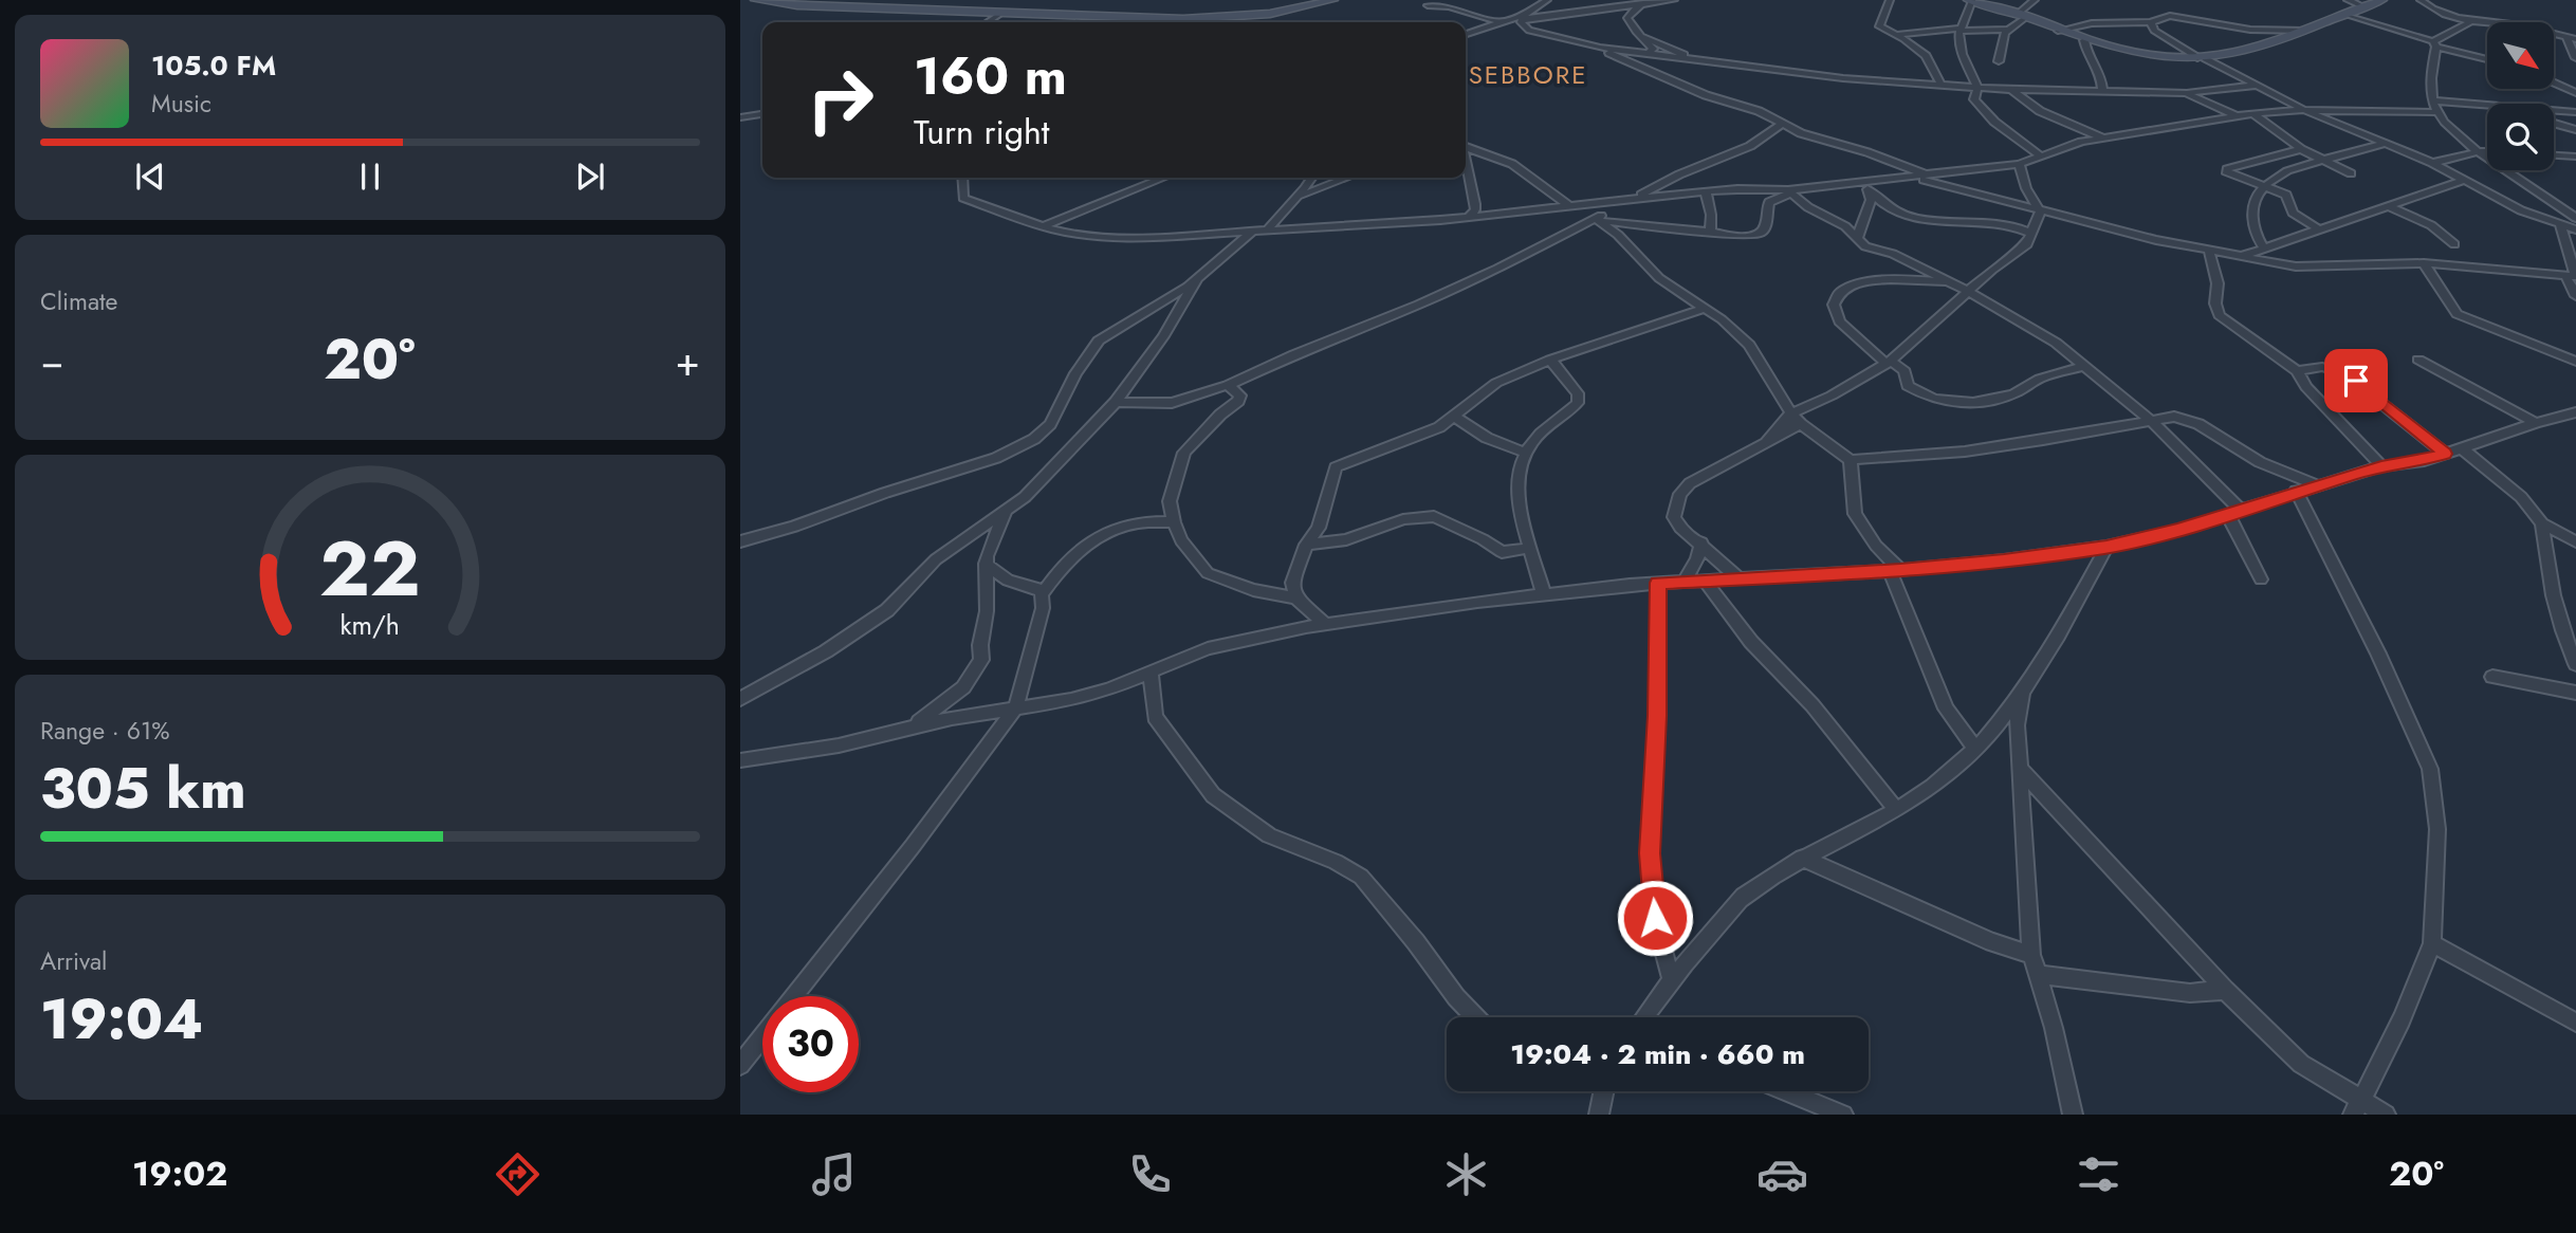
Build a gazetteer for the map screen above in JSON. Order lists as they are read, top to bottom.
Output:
{
  "districts": ["SEBBORE"],
  "north": "bottom right",
  "page": {
    "turn": ["160 m", "Turn right"],
    "song": ["105.0 FM", "Music"],
    "tile": [
      "Climate",
      ["Range · 61%", "305 km"],
      ["Arrival", "19:04"]
    ],
    "heat": ["−", "20°", "+"],
    "limit": "30",
    "trip": "19:04 · 2 min · 660 m",
    "tabs": ["19:02", "20°"],
    "gauge": ["22", "km/h"]
  }
}
